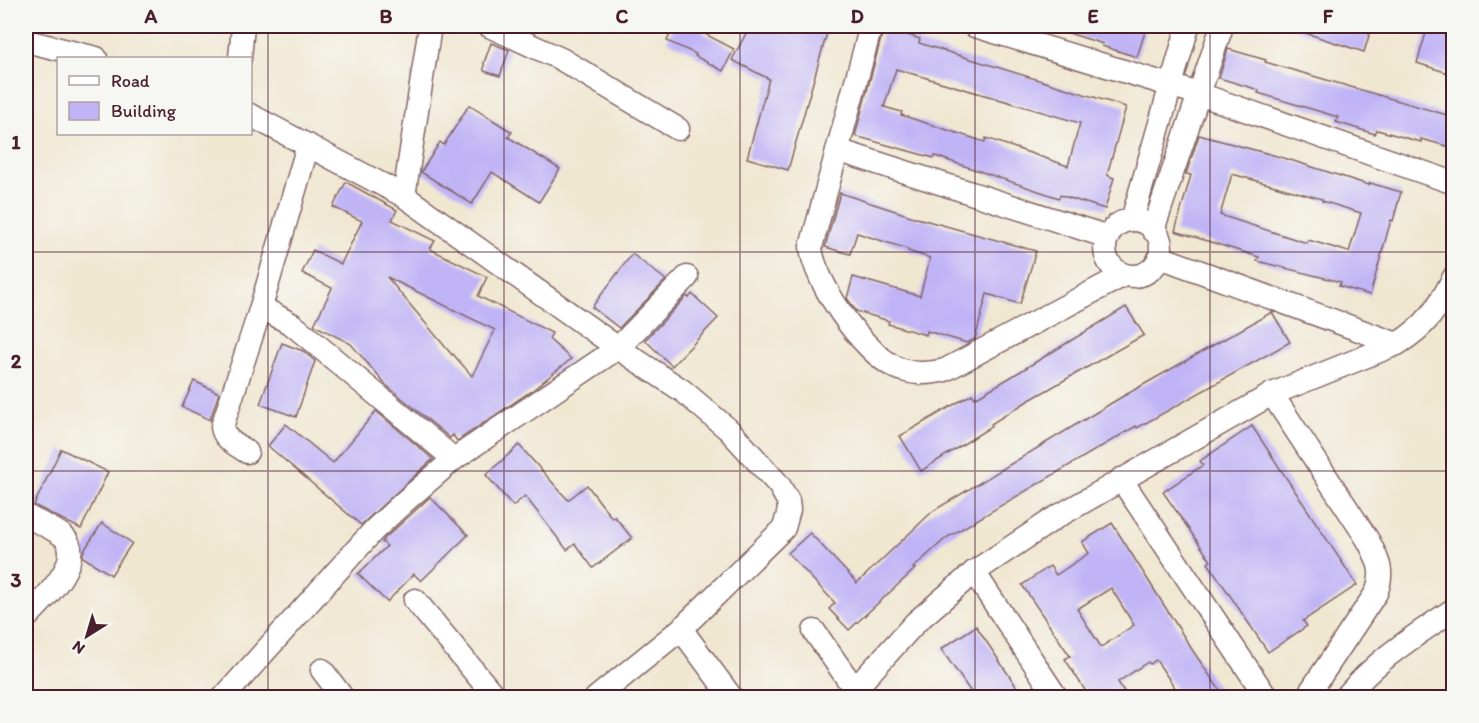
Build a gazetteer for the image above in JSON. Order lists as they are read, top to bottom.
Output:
{
  "legend": ["Road", "Building"],
  "north": "bottom left",
  "grid": {
    "columns": [
      "A",
      "B",
      "C",
      "D",
      "E",
      "F"
    ],
    "rows": ["1", "2", "3"]
  }
}
